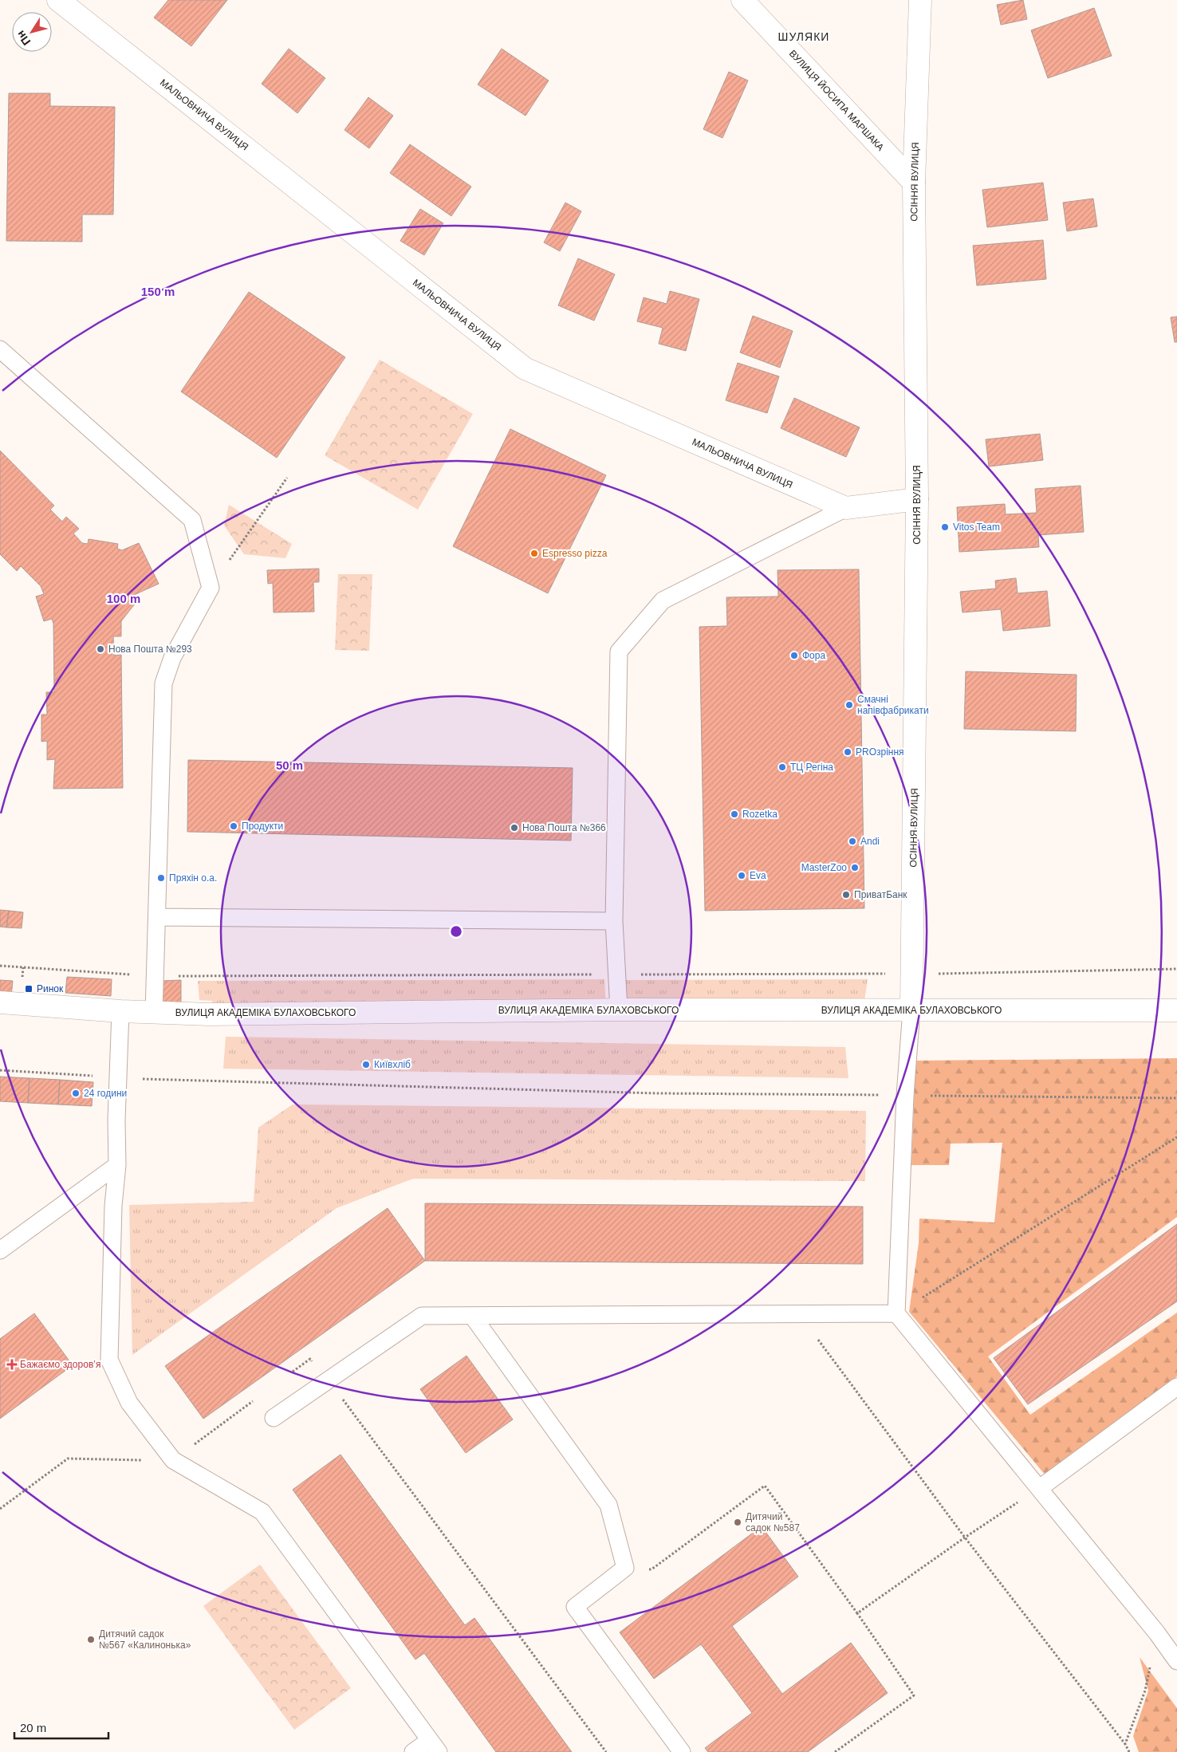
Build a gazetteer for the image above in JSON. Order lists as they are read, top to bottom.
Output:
{
  "streets": {
    "street": [
      "ВУЛИЦЯ ЙОСИПА МАРШАКА",
      "МАЛЬОВНИЧА ВУЛИЦЯ",
      "ОСІННЯ ВУЛИЦЯ",
      "ВУЛИЦЯ АКАДЕМІКА БУЛАХОВСЬКОГО"
    ]
  },
  "crossings": [
    ["ВУЛИЦЯ ЙОСИПА МАРШАКА", "ОСІННЯ ВУЛИЦЯ"],
    ["ОСІННЯ ВУЛИЦЯ", "ВУЛИЦЯ АКАДЕМІКА БУЛАХОВСЬКОГО"]
  ],
  "districts": ["ШУЛЯКИ"],
  "places": {
    "other": [
      "Vitos Team",
      "Espresso pizza",
      "Нова Пошта №293",
      "Фора",
      "Смачні напівфабрикати",
      "PROзріння",
      "ТЦ Регіна",
      "Rozetka",
      "Продукти",
      "Нова Пошта №366",
      "Andi",
      "MasterZoo",
      "Eva",
      "Пряхін о.а.",
      "ПриватБанк",
      "Київхліб",
      "24 години",
      "Дитячий садок №587",
      "Дитячий садок №567 «Калинонька»"
    ],
    "transit": ["Ринок"],
    "health": ["Бажаємо здоровʼя"]
  },
  "scale_bar": "20 m",
  "north": "bottom left",
  "rings": ["150 m", "100 m", "50 m"]
}
